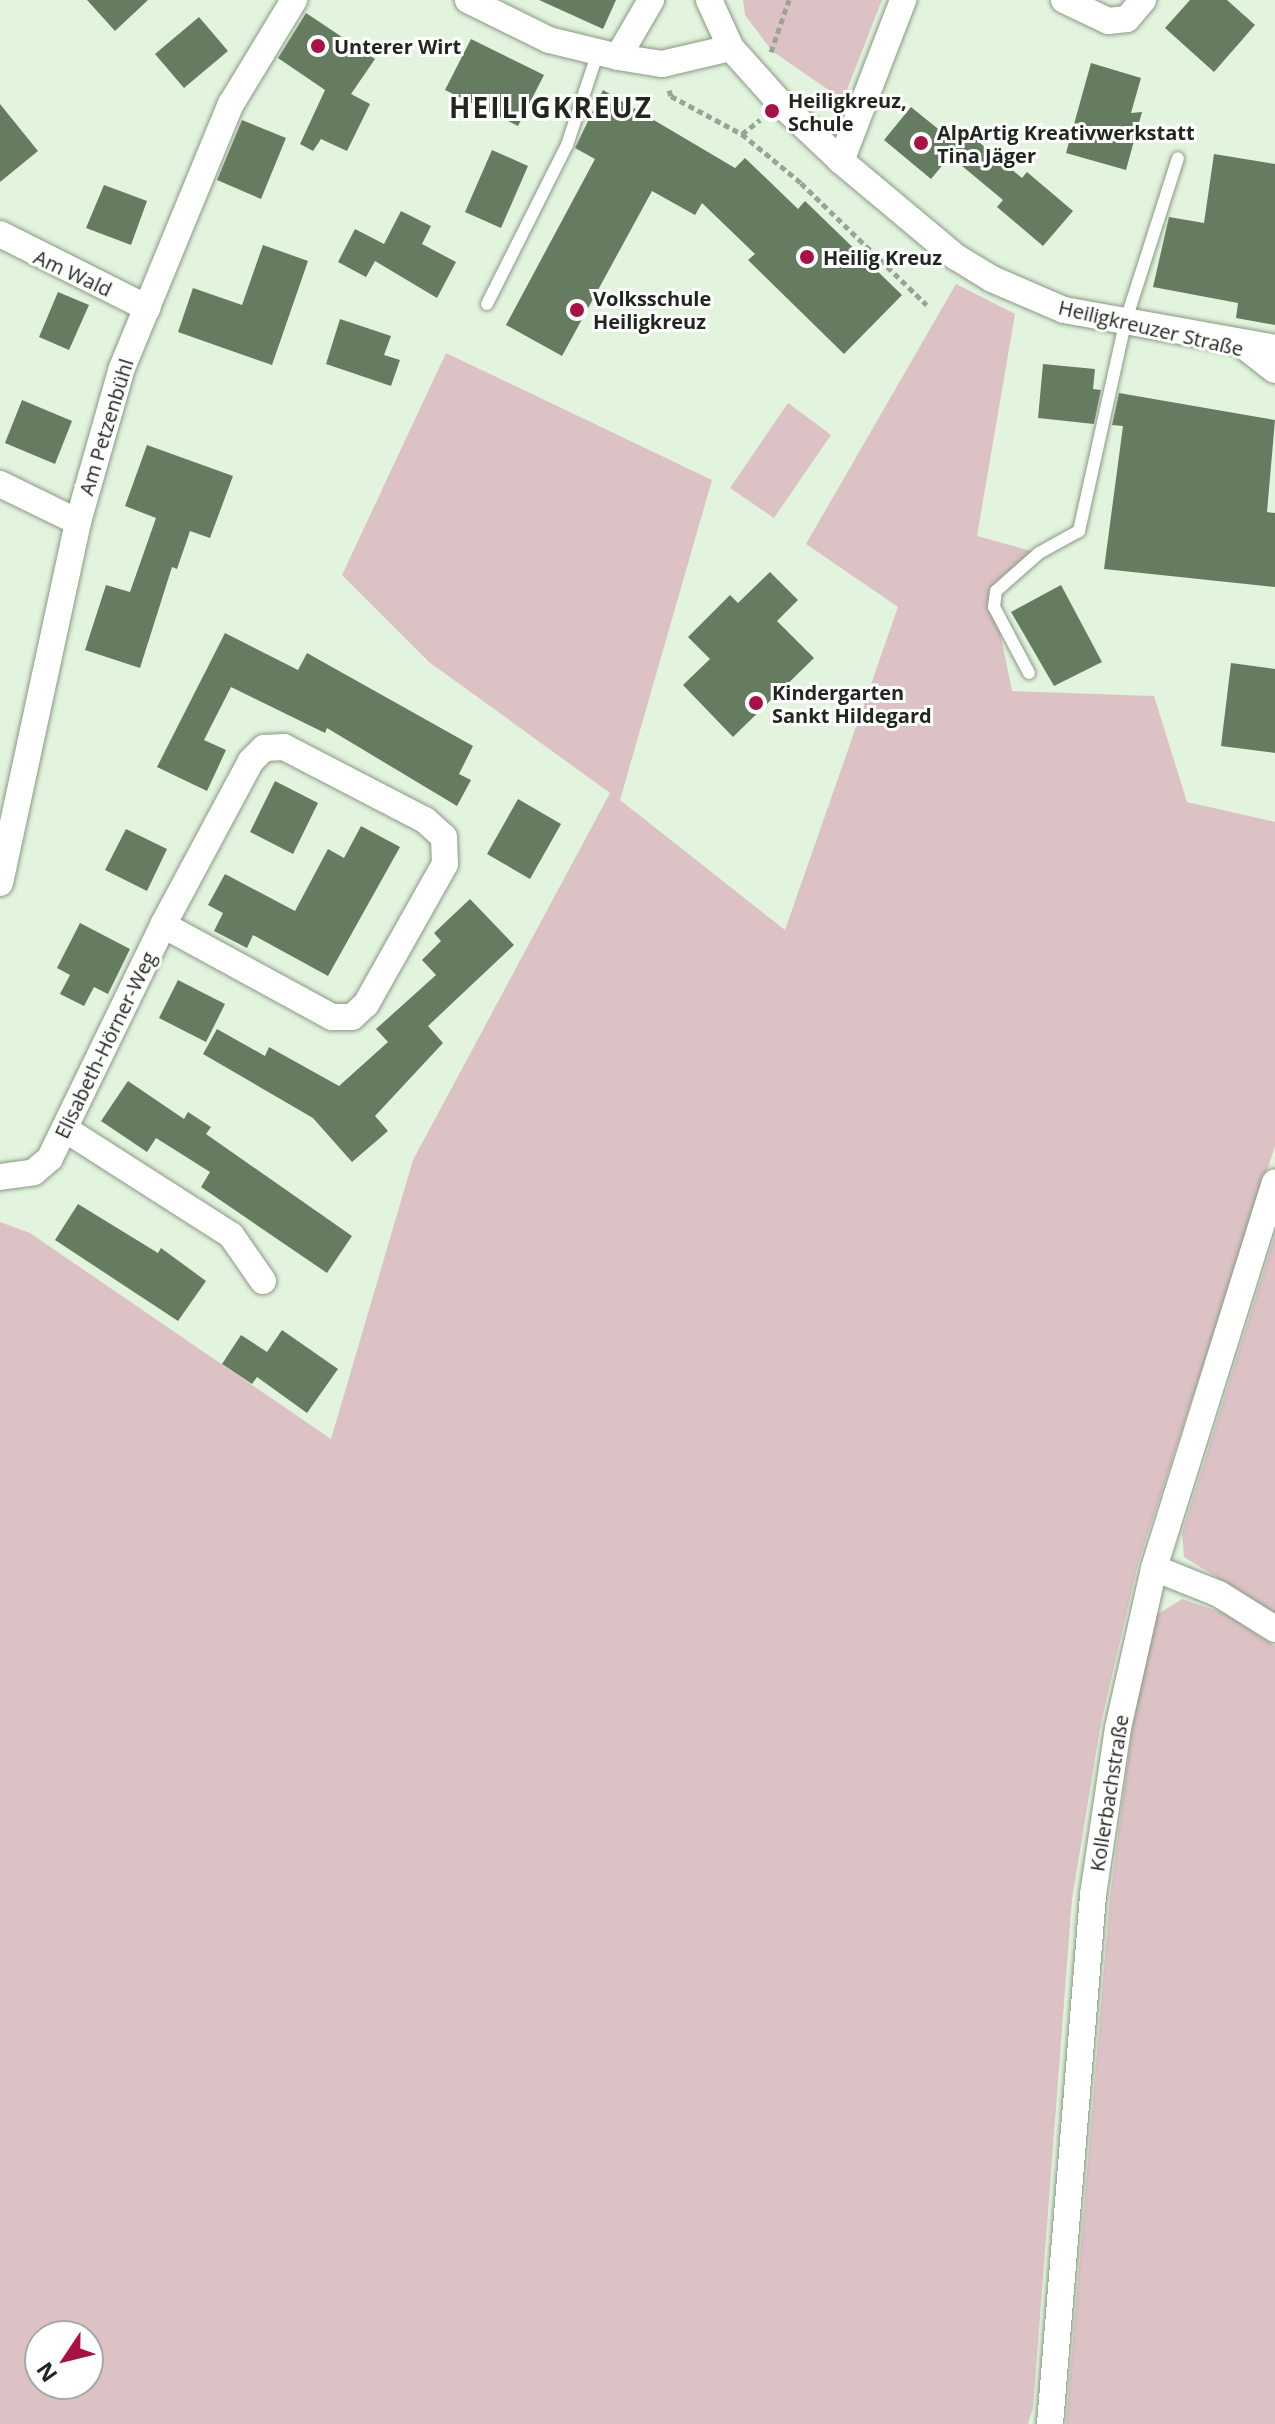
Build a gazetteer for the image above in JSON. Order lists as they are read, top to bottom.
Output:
{
  "streets": {
    "street": [
      "Am Wald",
      "Heiligkreuzer Straße",
      "Am Petzenbühl",
      "Elisabeth-Hörner-Weg",
      "Kollerbachstraße"
    ]
  },
  "crossings": [
    ["Am Wald", "Am Petzenbühl"]
  ],
  "districts": ["HEILIGKREUZ"],
  "places": [
    "Unterer Wirt",
    "Heiligkreuz, Schule",
    "AlpArtig Kreativwerkstatt Tina Jäger",
    "Heilig Kreuz",
    "Volksschule Heiligkreuz",
    "Kindergarten Sankt Hildegard"
  ],
  "north": "bottom left"
}
